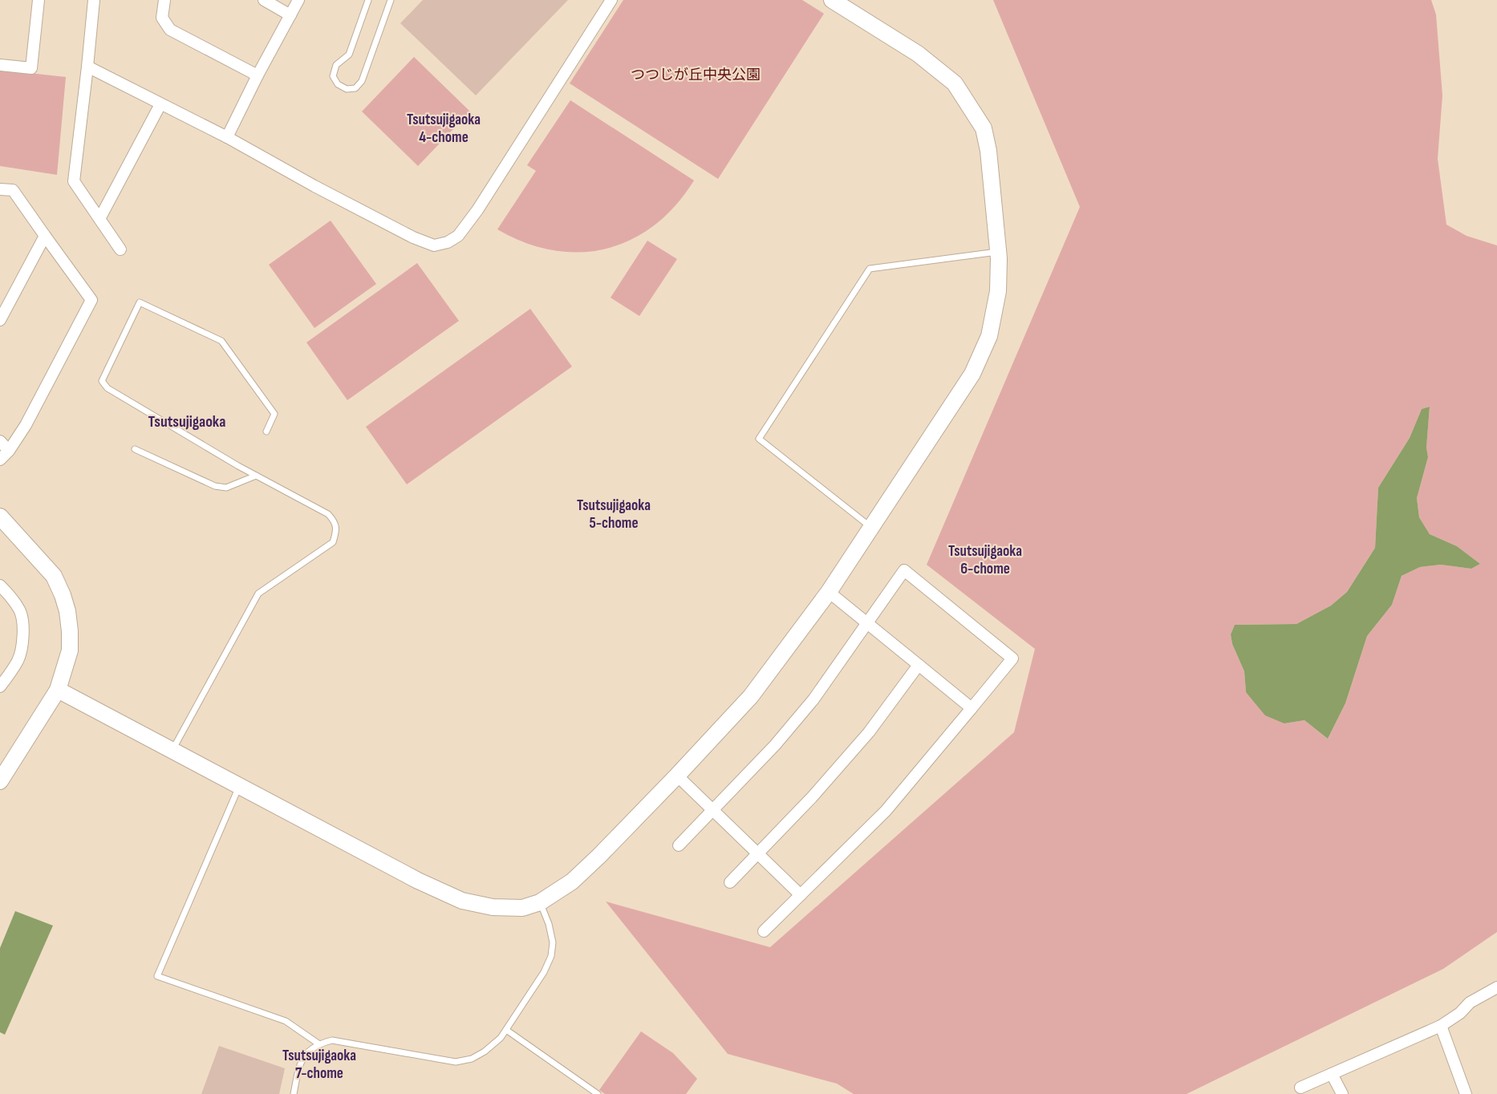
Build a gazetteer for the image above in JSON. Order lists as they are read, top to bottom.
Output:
{
  "districts": [
    "Tsutsujigaoka 4-chome",
    "Tsutsujigaoka",
    "Tsutsujigaoka 5-chome",
    "Tsutsujigaoka 6-chome",
    "Tsutsujigaoka 7-chome"
  ],
  "parks": ["つつじが丘中央公園"]
}
